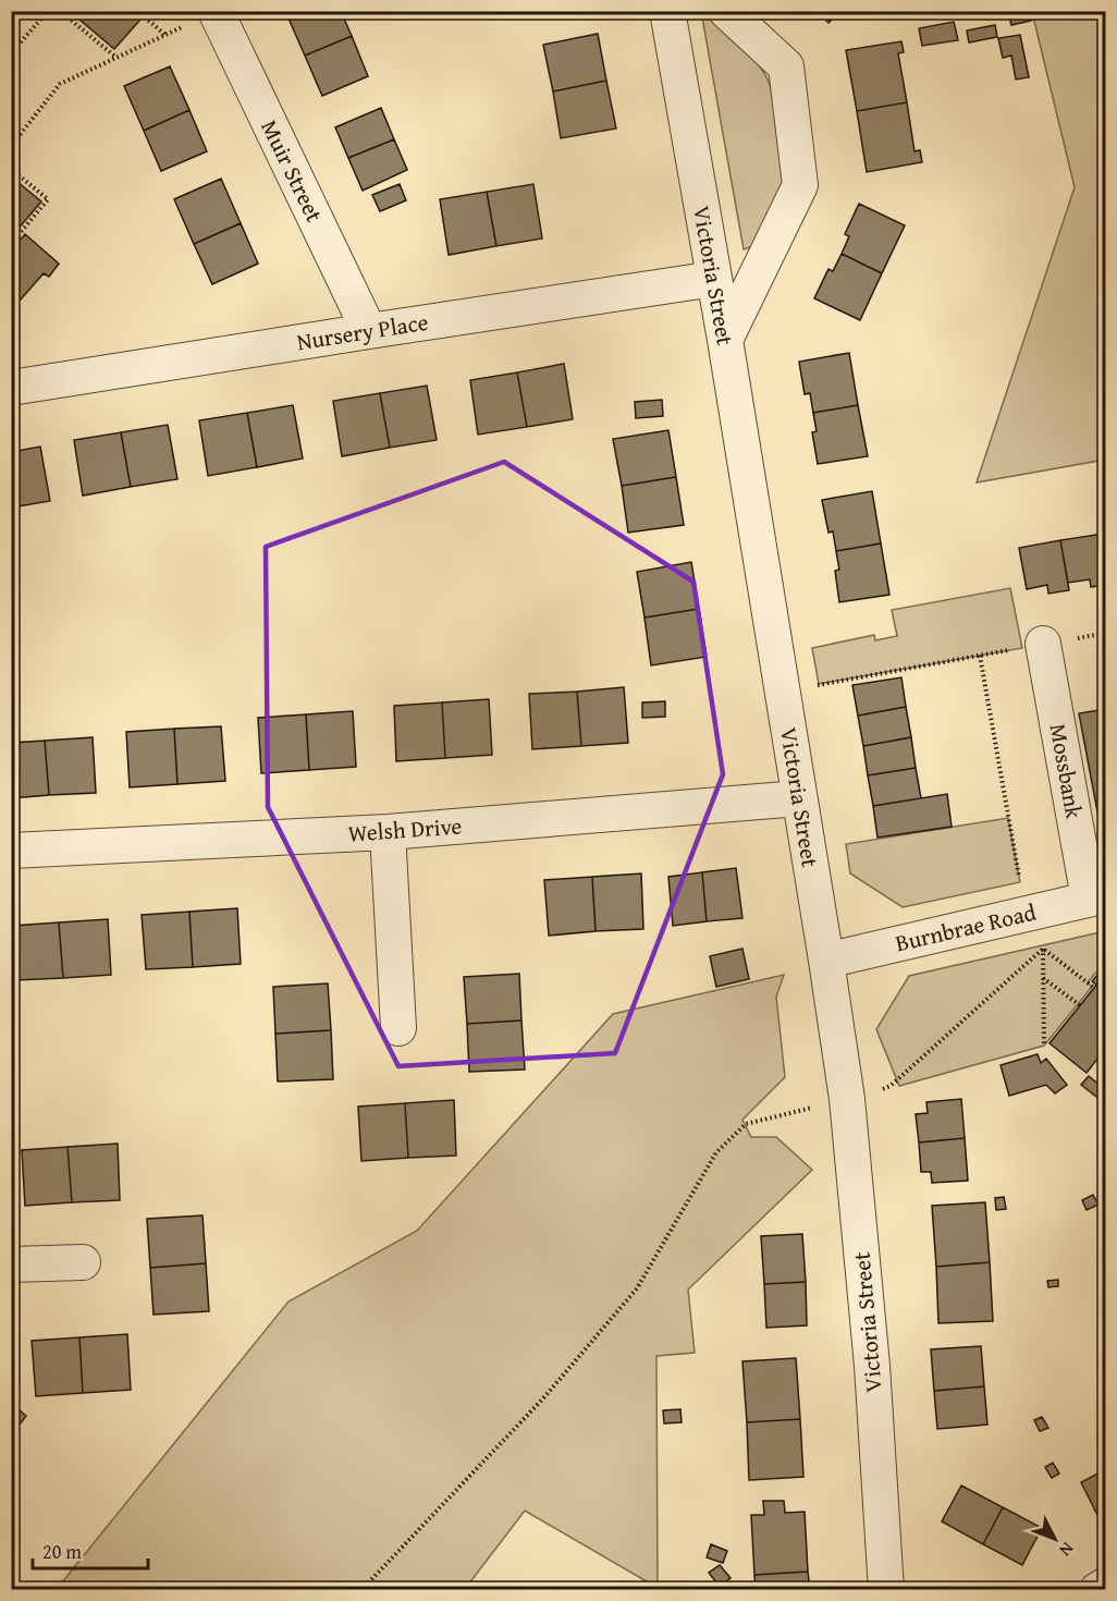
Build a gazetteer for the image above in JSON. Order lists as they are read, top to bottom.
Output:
{
  "streets": {
    "street": [
      "Muir Street",
      "Victoria Street",
      "Nursery Place",
      "Mossbank",
      "Welsh Drive",
      "Burnbrae Road"
    ]
  },
  "crossings": [
    ["Muir Street", "Nursery Place"],
    ["Victoria Street", "Nursery Place"],
    ["Victoria Street", "Welsh Drive"],
    ["Victoria Street", "Burnbrae Road"],
    ["Mossbank", "Burnbrae Road"]
  ],
  "scale_bar": "20 m",
  "north": "bottom right"
}
